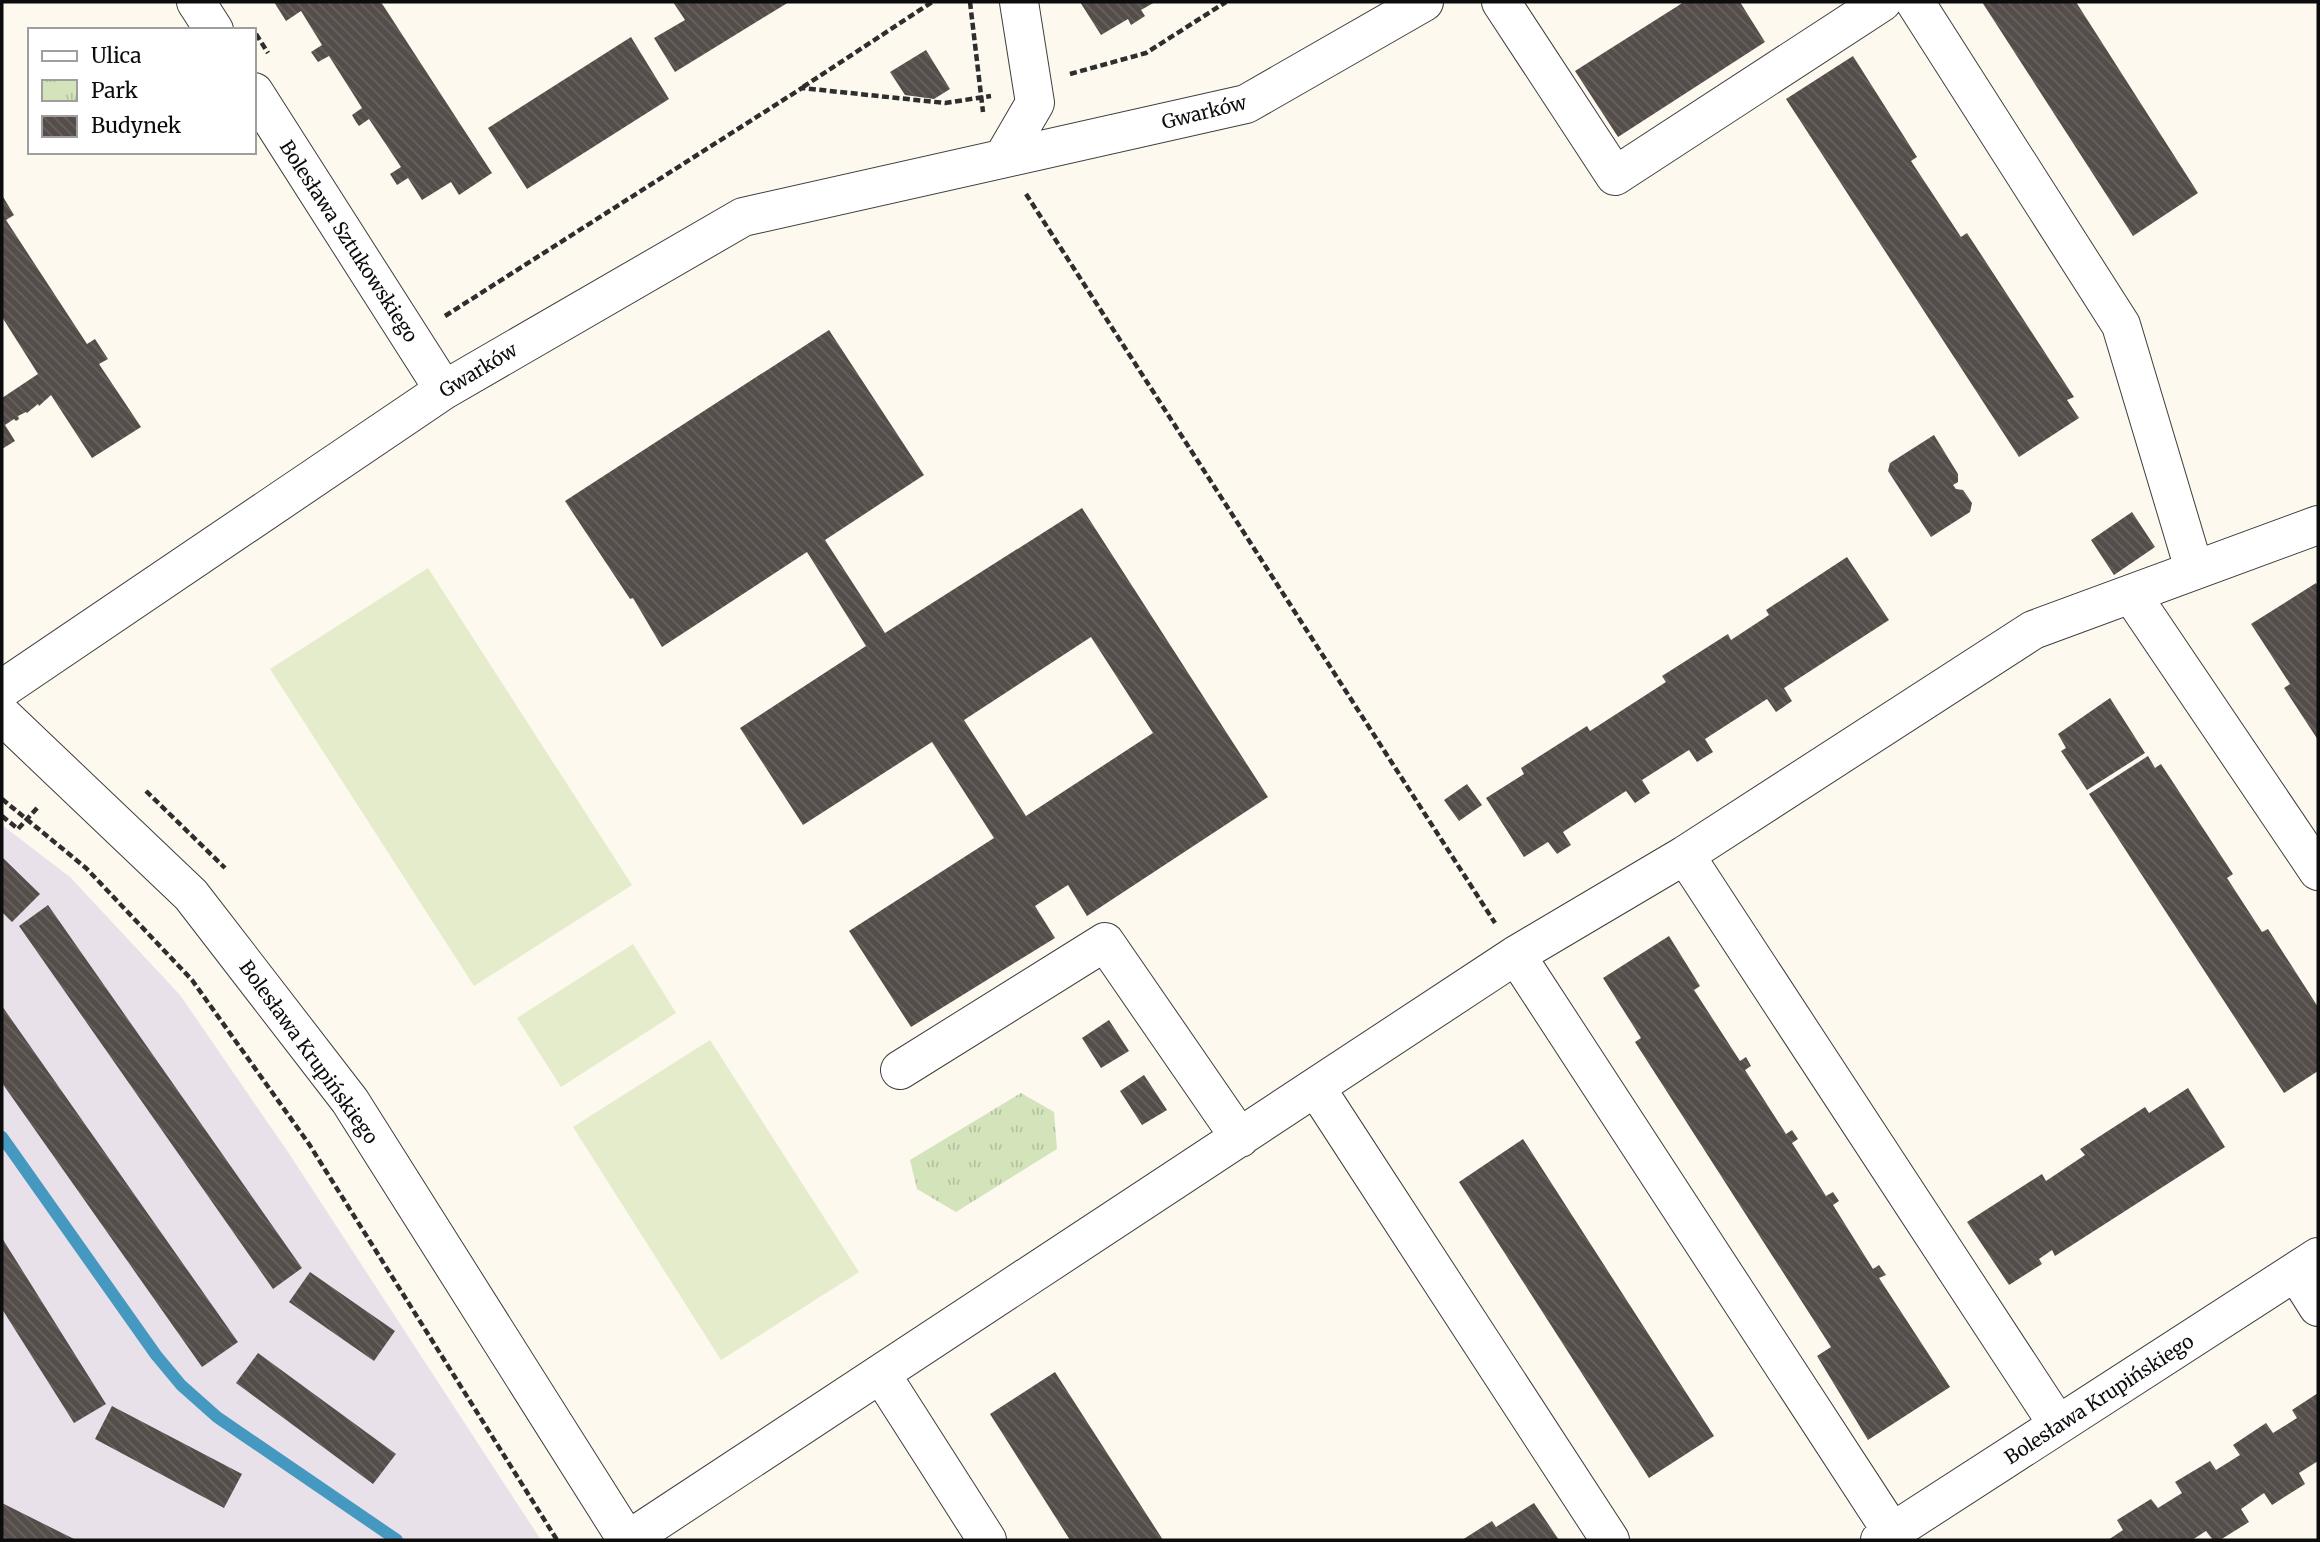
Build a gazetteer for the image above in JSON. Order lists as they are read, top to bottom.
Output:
{
  "streets": {
    "street": ["Gwarków", "Bolesława Sztukowskiego", "Bolesława Krupińskiego"]
  },
  "crossings": [
    ["Gwarków", "Bolesława Sztukowskiego"]
  ],
  "legend": ["Ulica", "Park", "Budynek"]
}
